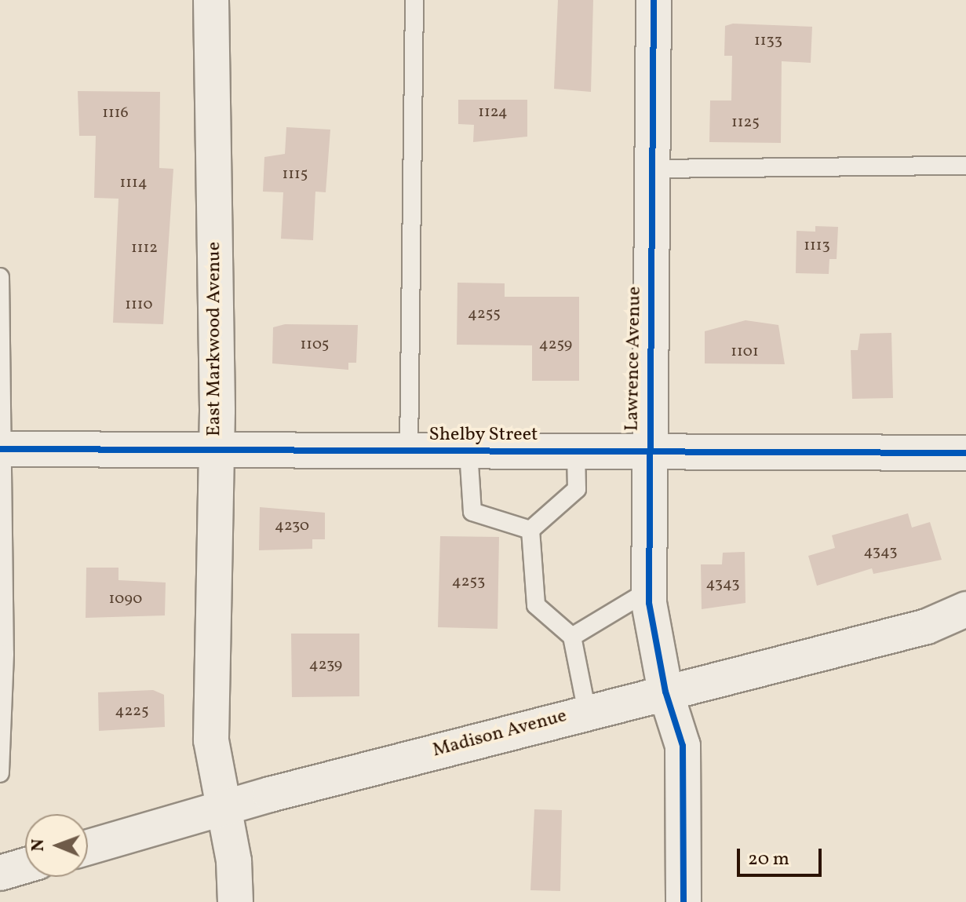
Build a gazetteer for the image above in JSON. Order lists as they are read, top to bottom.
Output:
{
  "streets": {
    "main road": [
      "East Markwood Avenue",
      "Lawrence Avenue",
      "Shelby Street",
      "Madison Avenue"
    ]
  },
  "crossings": [
    ["East Markwood Avenue", "Shelby Street"],
    ["East Markwood Avenue", "Madison Avenue"],
    ["Lawrence Avenue", "Shelby Street"],
    ["Lawrence Avenue", "Madison Avenue"]
  ],
  "house_numbers": [
    "1133",
    "1124",
    "1116",
    "1125",
    "1115",
    "1114",
    "1113",
    "1112",
    "1110",
    "4255",
    "1105",
    "4259",
    "1101",
    "4230",
    "4343",
    "4253",
    "4343",
    "1090",
    "4239",
    "4225"
  ],
  "scale_bar": "20 m",
  "north": "left"
}
